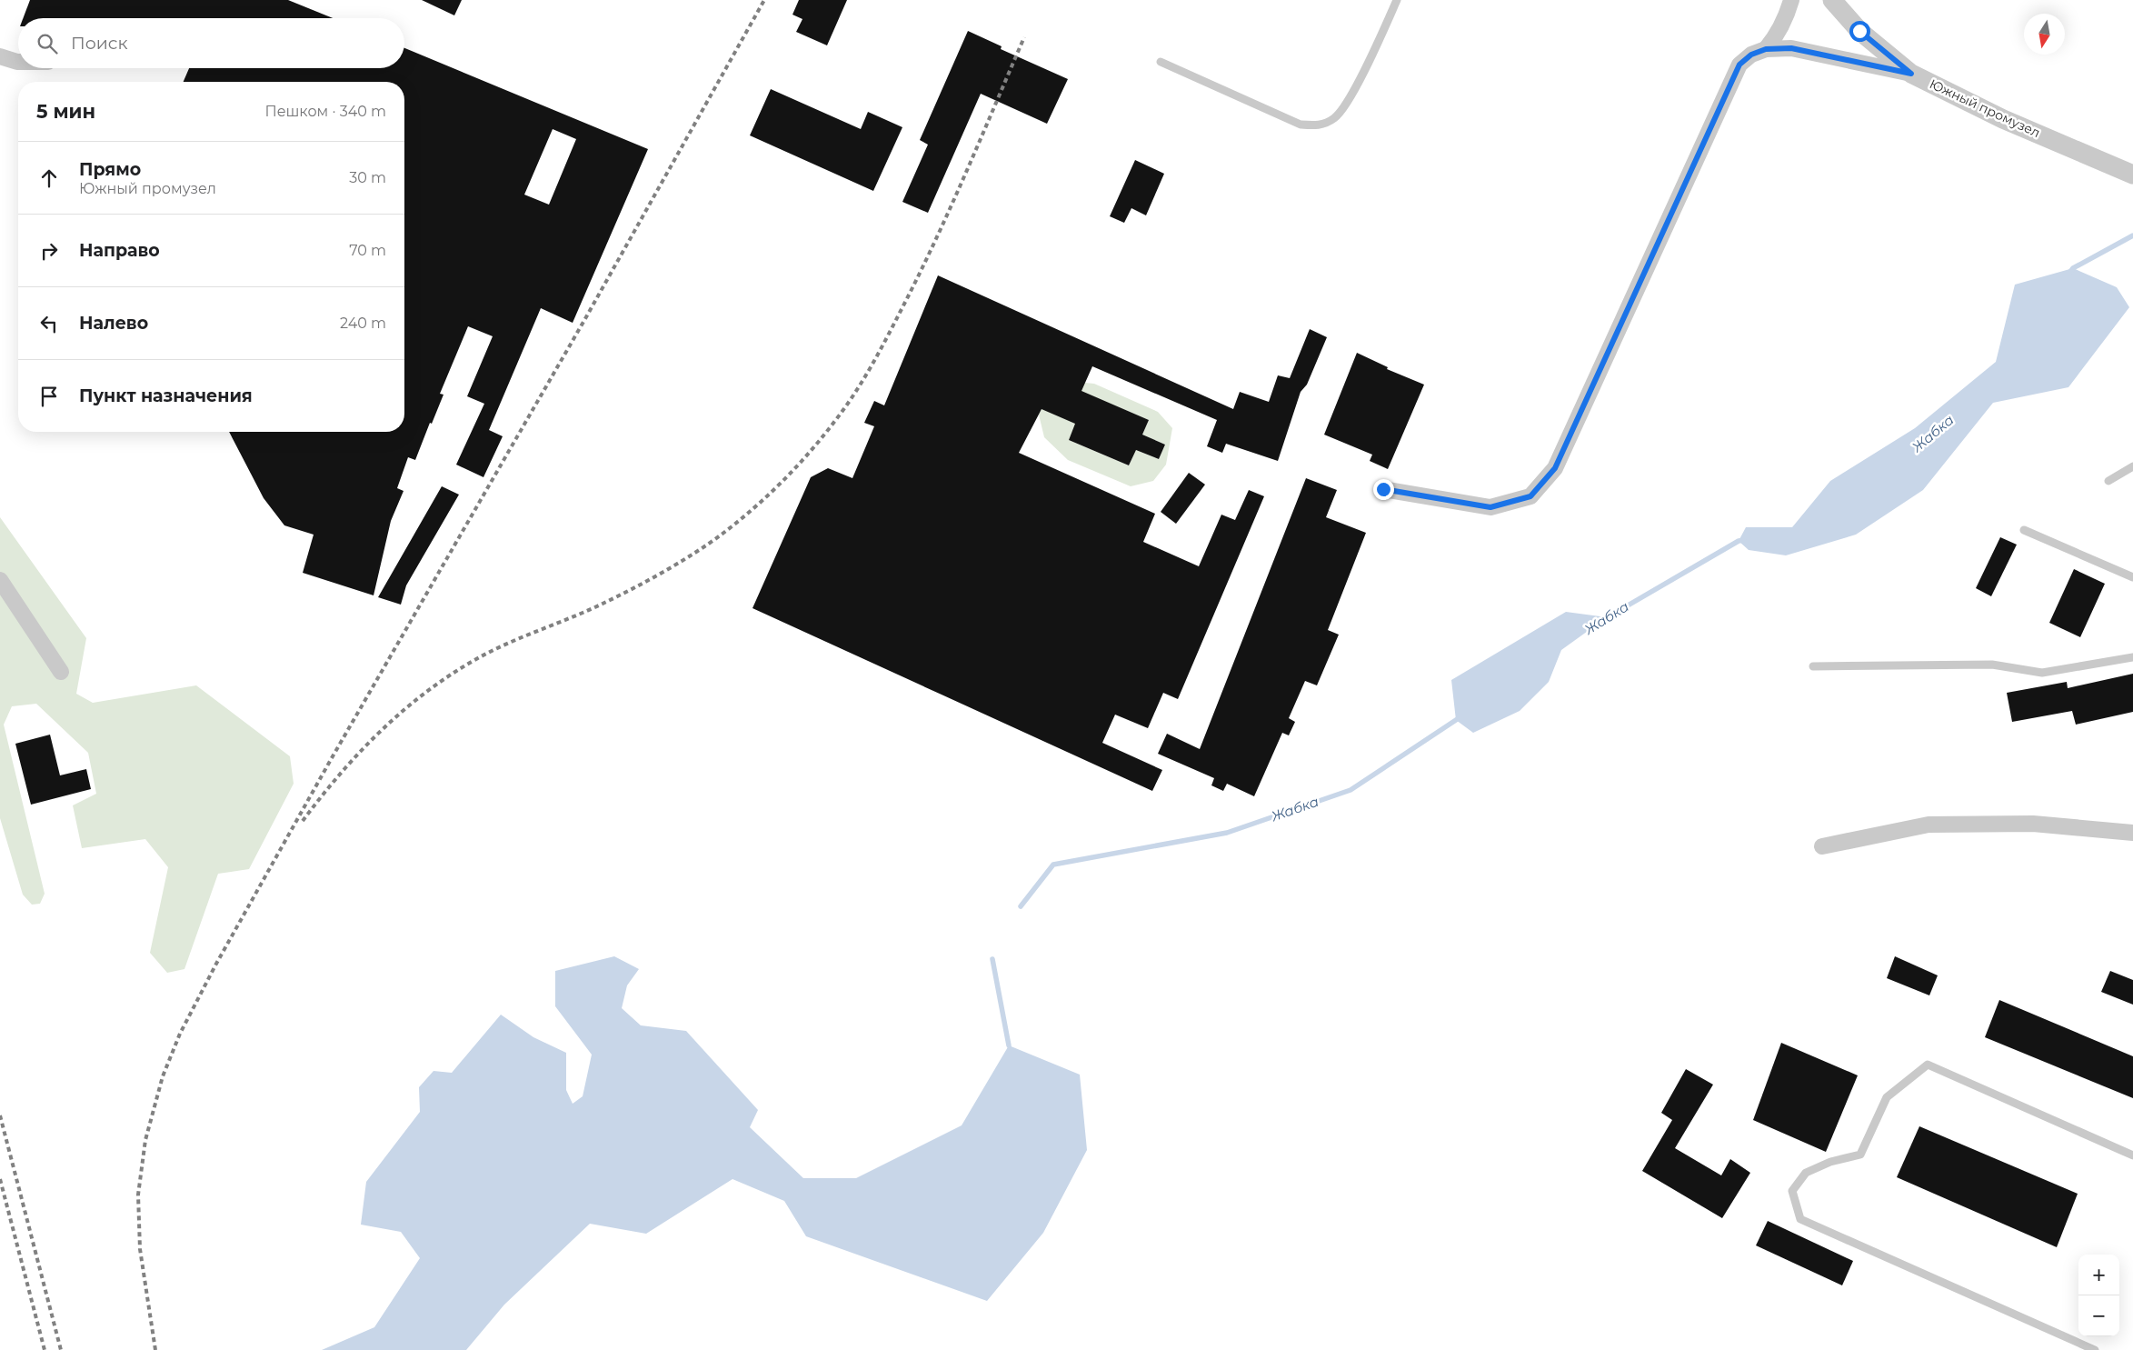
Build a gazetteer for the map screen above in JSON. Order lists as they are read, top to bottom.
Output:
{
  "streets": {
    "street": ["Южный промузел"]
  },
  "water": ["Жабка"],
  "north": "bottom",
  "page": {
    "search": "Поиск",
    "heading": ["5 мин", "Пешком · 340 m"],
    "list": [
      ["Прямо", "Южный промузел", "30 m"],
      ["Направо", "70 m"],
      ["Налево", "240 m"],
      "Пункт назначения"
    ],
    "map_buttons": ["+", "−"]
  }
}
